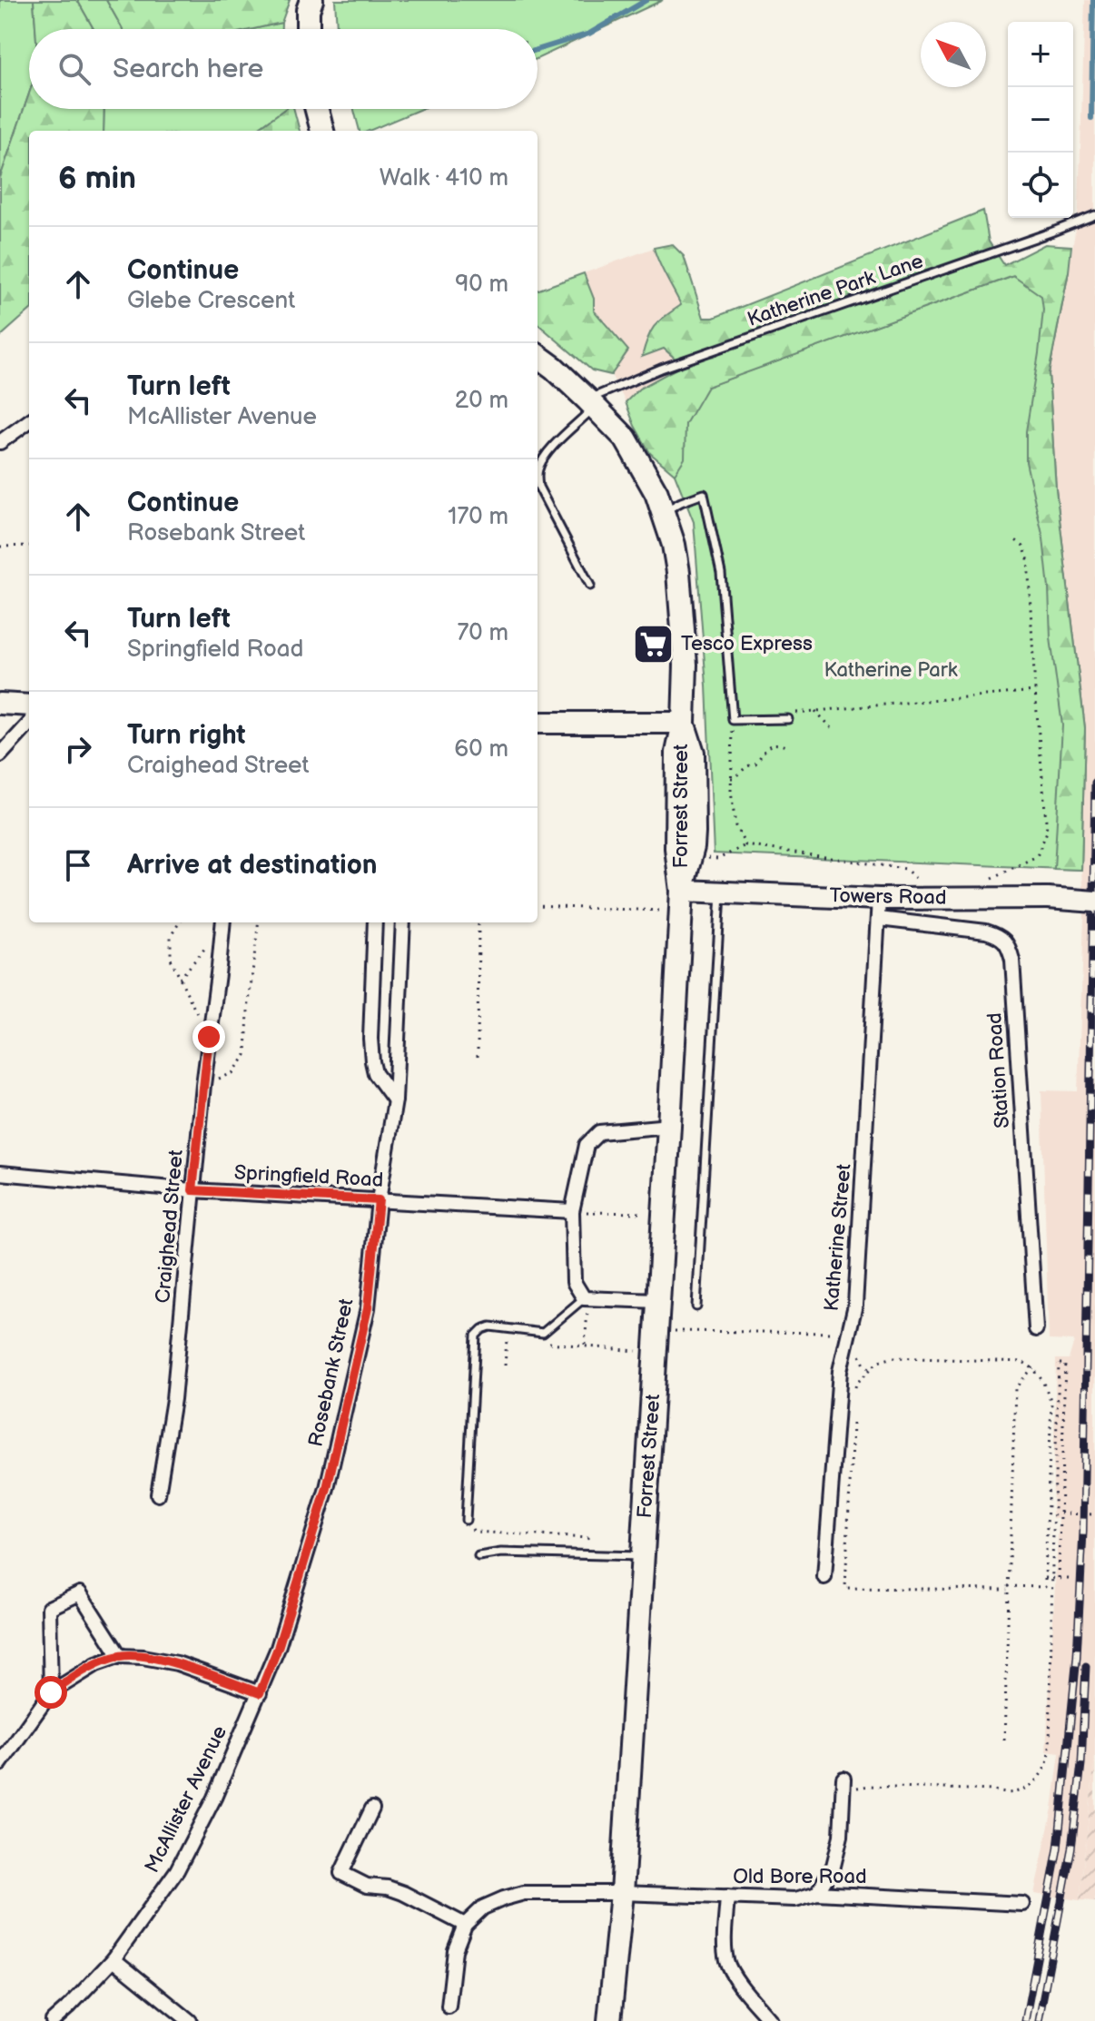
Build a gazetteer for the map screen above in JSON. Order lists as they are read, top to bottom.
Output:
{
  "streets": {
    "main road": ["Forrest Street", "Towers Road"],
    "street": [
      "Station Road",
      "Springfield Road",
      "Craighead Street",
      "Katherine Street",
      "Rosebank Street",
      "McAllister Avenue",
      "Old Bore Road"
    ],
    "lane": ["Katherine Park Lane"]
  },
  "crossings": [
    ["Katherine Park Lane", "Forrest Street"],
    ["Forrest Street", "Towers Road"],
    ["Forrest Street", "Old Bore Road"],
    ["Towers Road", "Station Road"],
    ["Towers Road", "Katherine Street"],
    ["Station Road", "Katherine Street"],
    ["Springfield Road", "Craighead Street"],
    ["Springfield Road", "Rosebank Street"],
    ["Rosebank Street", "McAllister Avenue"]
  ],
  "parks": ["Katherine Park"],
  "places": {
    "supermarket": ["Tesco Express"]
  },
  "north": "top left",
  "page": {
    "map_buttons": ["+", "−"],
    "search": "Search here",
    "heading": ["6 min", "Walk · 410 m"],
    "list": [
      ["Continue", "Glebe Crescent", "90 m"],
      ["Turn left", "McAllister Avenue", "20 m"],
      ["Continue", "Rosebank Street", "170 m"],
      ["Turn left", "Springfield Road", "70 m"],
      ["Turn right", "Craighead Street", "60 m"],
      "Arrive at destination"
    ]
  }
}
